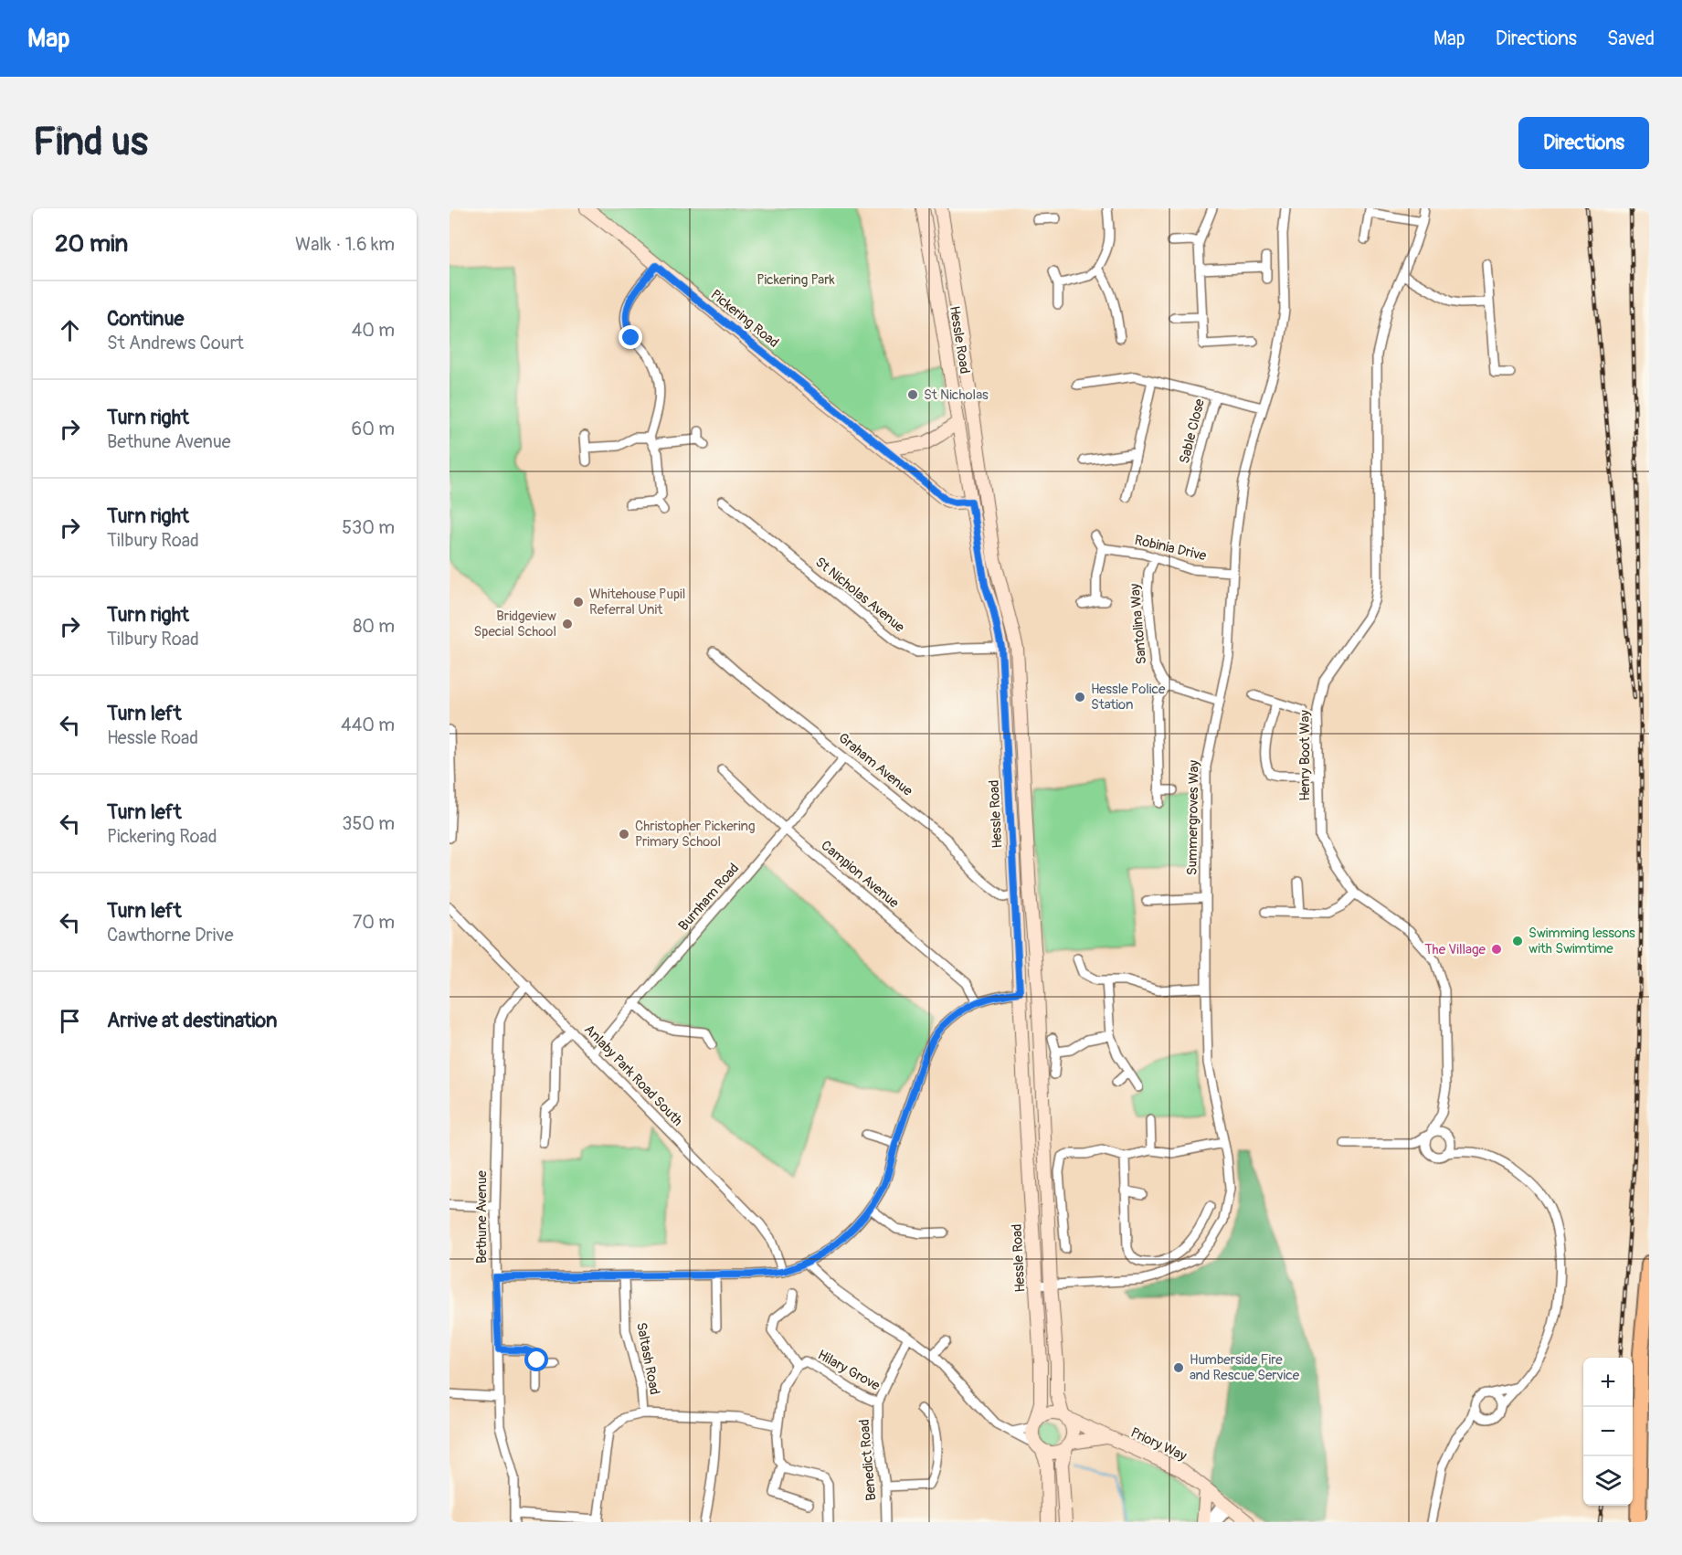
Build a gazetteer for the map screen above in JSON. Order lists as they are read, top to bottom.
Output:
{
  "streets": {
    "street": [
      "Pickering Road",
      "Hessle Road",
      "Sable Close",
      "Robinia Drive",
      "St Nicholas Avenue",
      "Santolina Way",
      "Henry Boot Way",
      "Graham Avenue",
      "Summergroves Way",
      "Campion Avenue",
      "Burnham Road",
      "Anlaby Park Road South",
      "Bethune Avenue",
      "Saltash Road",
      "Hilary Grove",
      "Priory Way",
      "Benedict Road"
    ]
  },
  "crossings": [
    ["Pickering Road", "Hessle Road"],
    ["Hessle Road", "St Nicholas Avenue"],
    ["Hessle Road", "Graham Avenue"],
    ["Hessle Road", "Summergroves Way"],
    ["Hessle Road", "Priory Way"],
    ["Sable Close", "Summergroves Way"],
    ["Robinia Drive", "Santolina Way"],
    ["Robinia Drive", "Summergroves Way"],
    ["Graham Avenue", "Burnham Road"],
    ["Campion Avenue", "Burnham Road"],
    ["Burnham Road", "Anlaby Park Road South"],
    ["Anlaby Park Road South", "Bethune Avenue"],
    ["Hilary Grove", "Benedict Road"]
  ],
  "parks": ["Pickering Park"],
  "places": [
    "St Nicholas",
    "Whitehouse Pupil Referral Unit",
    "Bridgeview Special School",
    "Hessle Police Station",
    "Christopher Pickering Primary School",
    "Swimming lessons with Swimtime",
    "The Village",
    "Humberside Fire and Rescue Service"
  ],
  "page": {
    "header": "Map",
    "nav": ["Map", "Directions", "Saved"],
    "buttons": "Directions",
    "title": "Find us",
    "heading": ["20 min", "Walk · 1.6 km"],
    "list": [
      ["Continue", "St Andrews Court", "40 m"],
      ["Turn right", "Bethune Avenue", "60 m"],
      ["Turn right", "Tilbury Road", "530 m"],
      ["Turn right", "Tilbury Road", "80 m"],
      ["Turn left", "Hessle Road", "440 m"],
      ["Turn left", "Pickering Road", "350 m"],
      ["Turn left", "Cawthorne Drive", "70 m"],
      "Arrive at destination"
    ],
    "map_buttons": ["+", "−"]
  }
}
